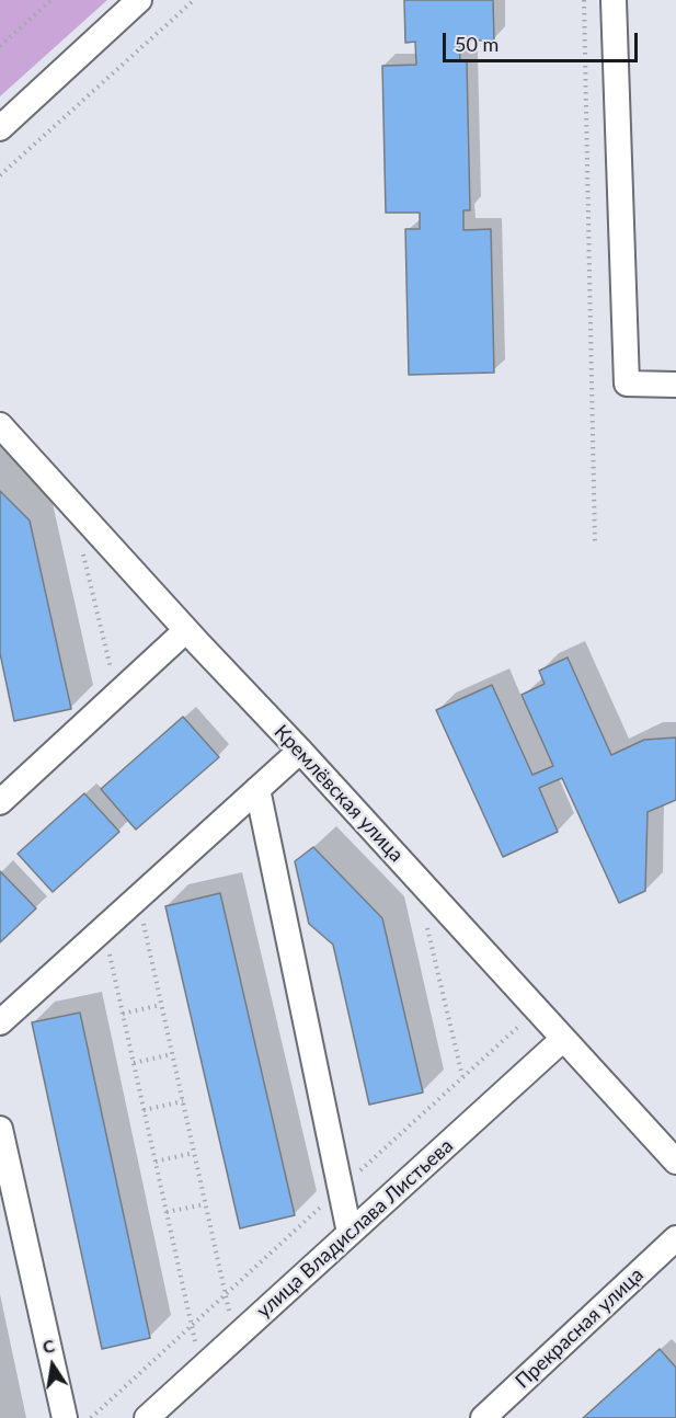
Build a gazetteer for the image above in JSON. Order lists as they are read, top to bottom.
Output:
{
  "streets": {
    "street": ["Кремлёвская улица", "улица Владислава Листьева", "Прекрасная улица"]
  },
  "crossings": [
    ["Кремлёвская улица", "улица Владислава Листьева"]
  ],
  "scale_bar": "50 m",
  "north": "top"
}
